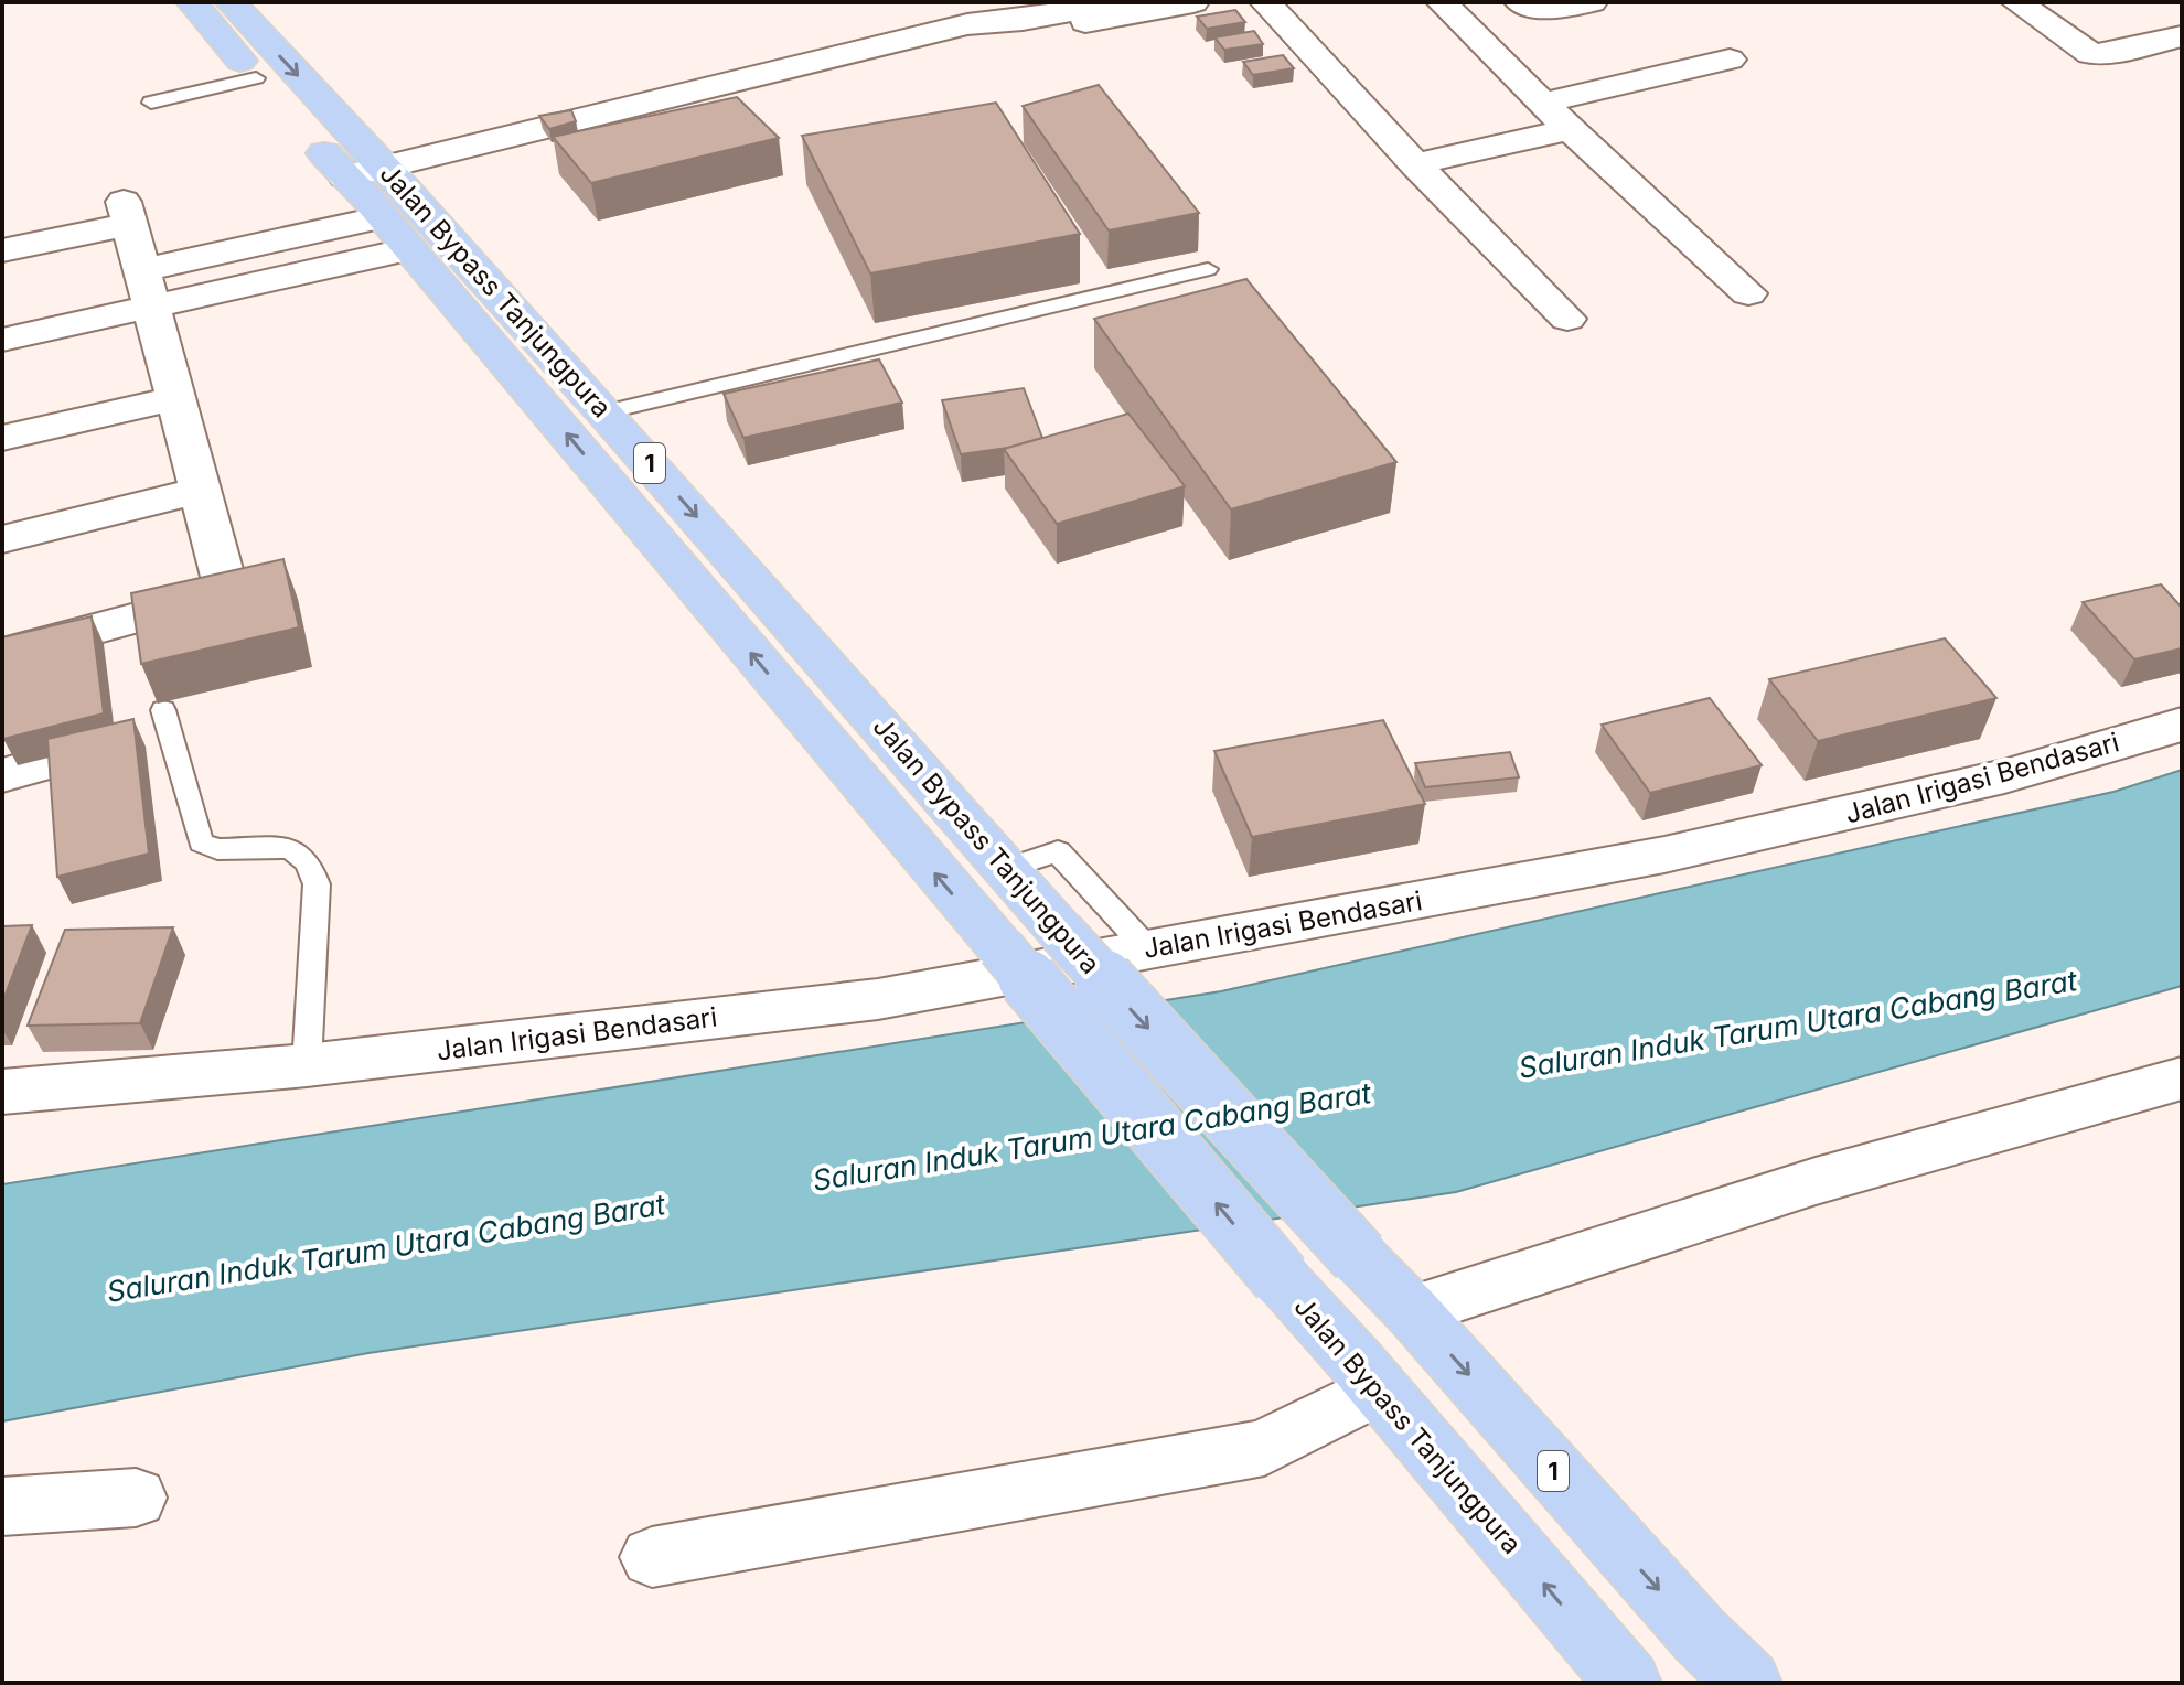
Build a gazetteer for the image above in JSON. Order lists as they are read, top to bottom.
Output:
{
  "streets": {
    "highway": ["Jalan Bypass Tanjungpura", "1"],
    "street": ["Jalan Irigasi Bendasari"]
  },
  "water": ["Saluran Induk Tarum Utara Cabang Barat"]
}
